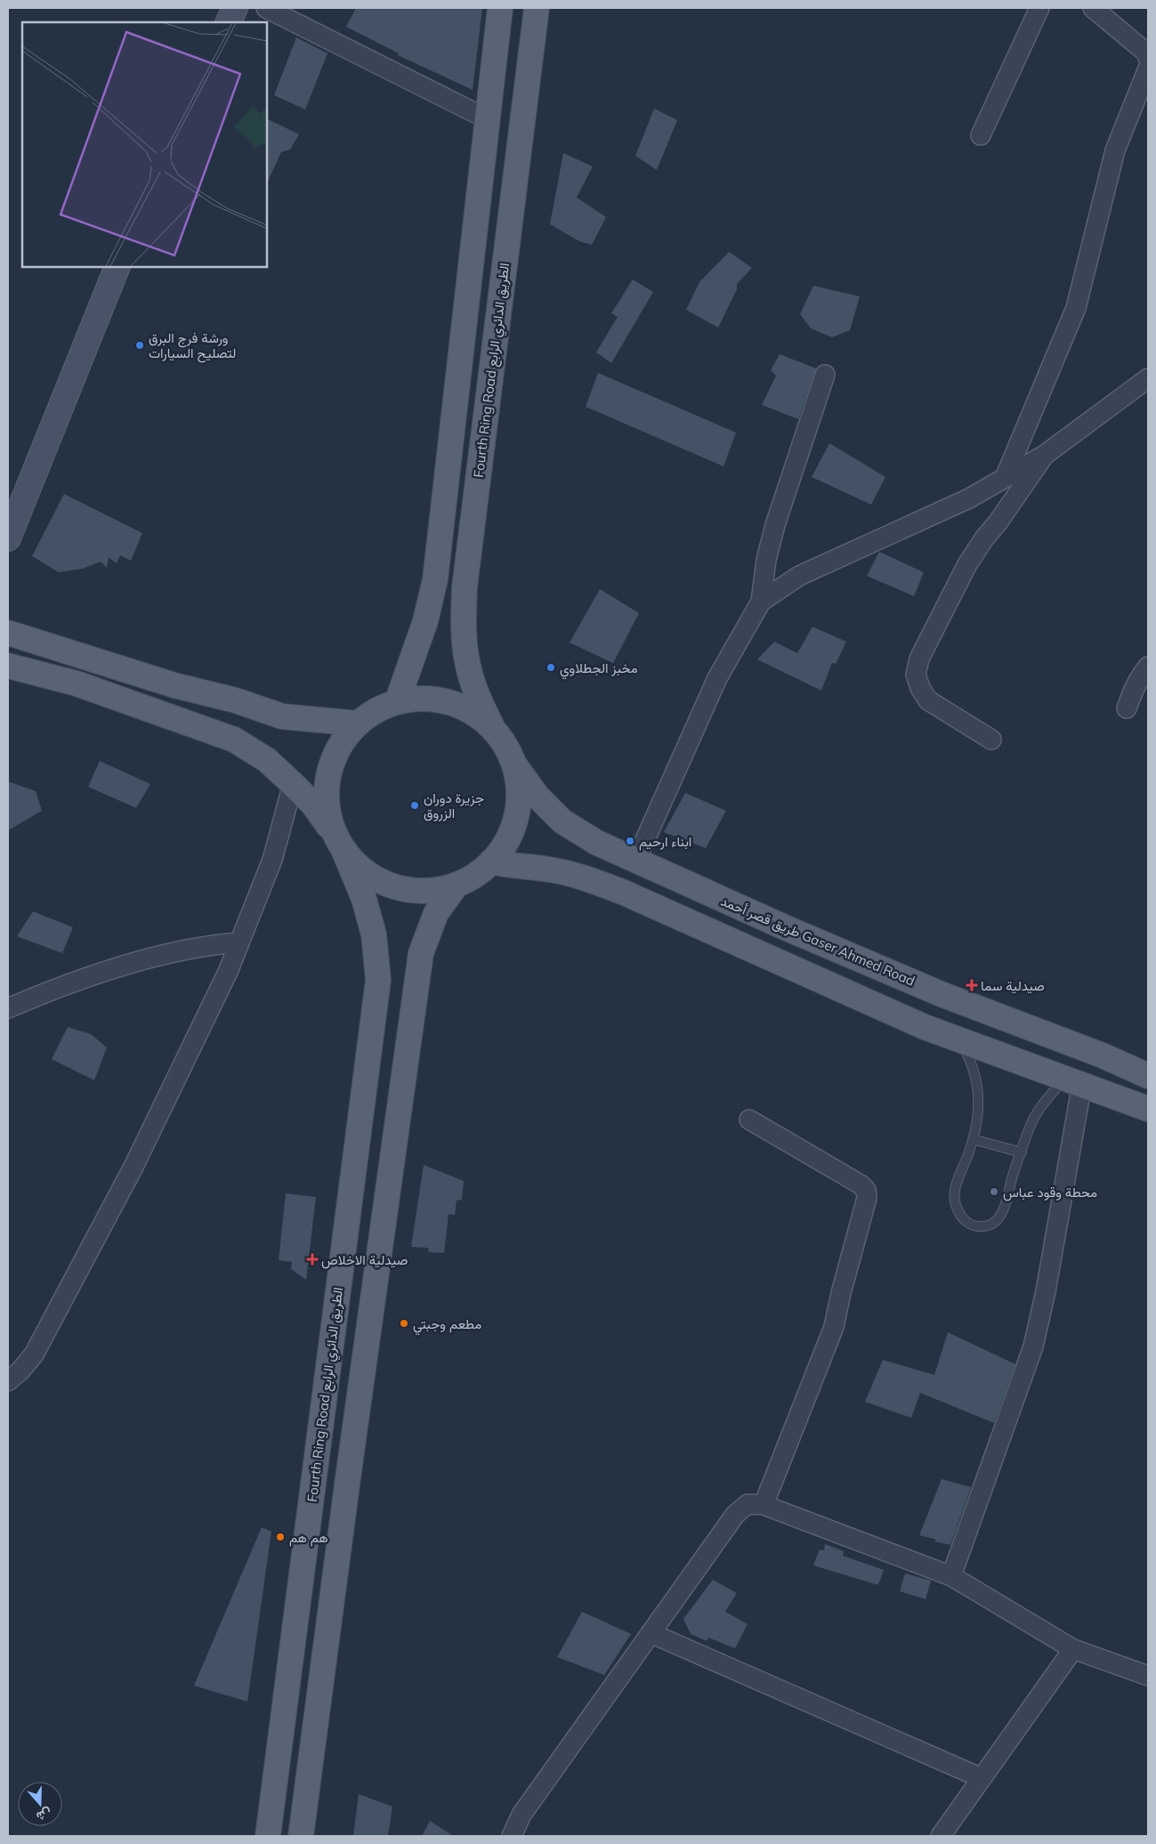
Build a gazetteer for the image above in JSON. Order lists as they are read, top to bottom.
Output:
{
  "streets": {
    "main road": ["Fourth Ring Road الطريق الدائري الرابع", "طريق قصر أحمد Gaser Ahmed Road"]
  },
  "places": {
    "other": [
      "ورشة فرج البرق لتصليح السيارات",
      "مخبز الجطلاوي",
      "جزيرة دوران الزروق",
      "ابناء ارحيم",
      "محطة وقود عباس",
      "مطعم وجبتي",
      "هم هم"
    ],
    "health": ["صيدلية سما", "صيدلية الاخلاص"]
  },
  "north": "bottom"
}
